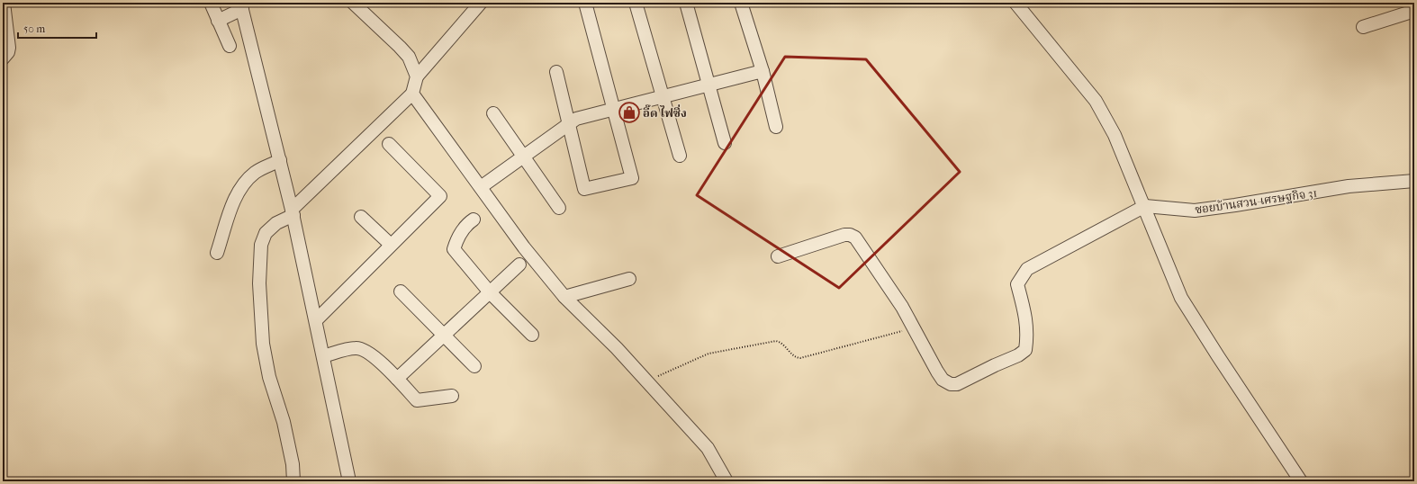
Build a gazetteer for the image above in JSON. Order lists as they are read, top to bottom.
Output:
{
  "streets": {
    "street": ["ซอยบ้านสวน-เศรษฐกิจ 31"]
  },
  "places": {
    "shop": ["อี๊ด ไฟซิ่ง"]
  },
  "scale_bar": "50 m"
}
